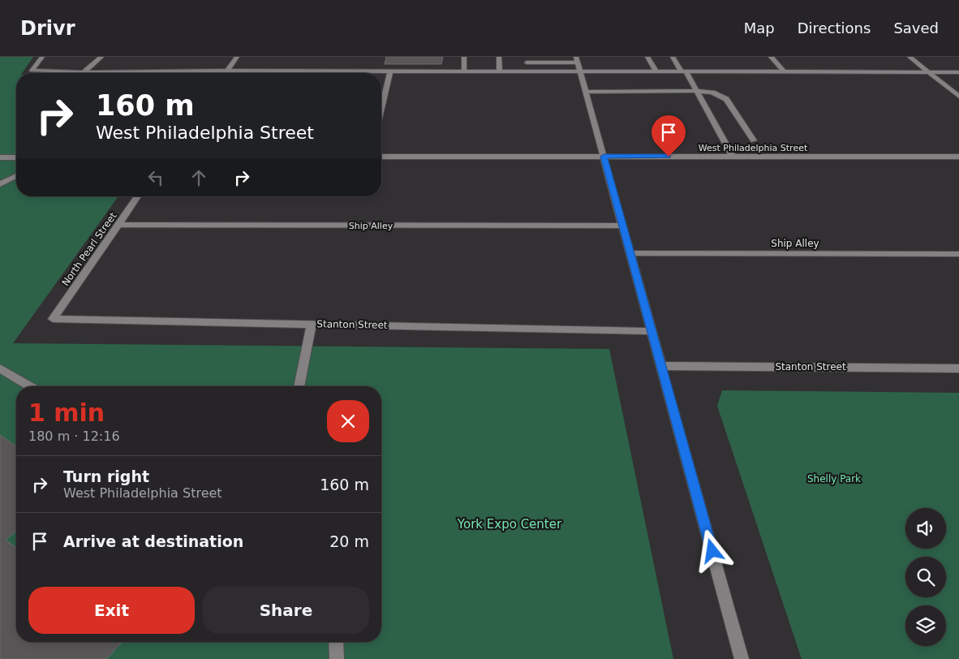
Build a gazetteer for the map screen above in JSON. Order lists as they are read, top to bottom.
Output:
{
  "streets": {
    "street": [
      "West Philadelphia Street",
      "Ship Alley",
      "North Pearl Street",
      "Stanton Street"
    ]
  },
  "crossings": [
    ["Ship Alley", "North Pearl Street"],
    ["North Pearl Street", "Stanton Street"]
  ],
  "parks": ["Shelly Park", "York Expo Center"],
  "page": {
    "header": "Drivr",
    "nav": ["Map", "Directions", "Saved"],
    "turn": ["160 m", "West Philadelphia Street"],
    "heading": ["1 min", "180 m · 12:16"],
    "list": [
      {
        "name": "Turn right",
        "note": "West Philadelphia Street",
        "value": "160 m"
      },
      {
        "name": "Arrive at destination",
        "value": "20 m"
      }
    ],
    "buttons": ["Exit", "Share"]
  }
}
